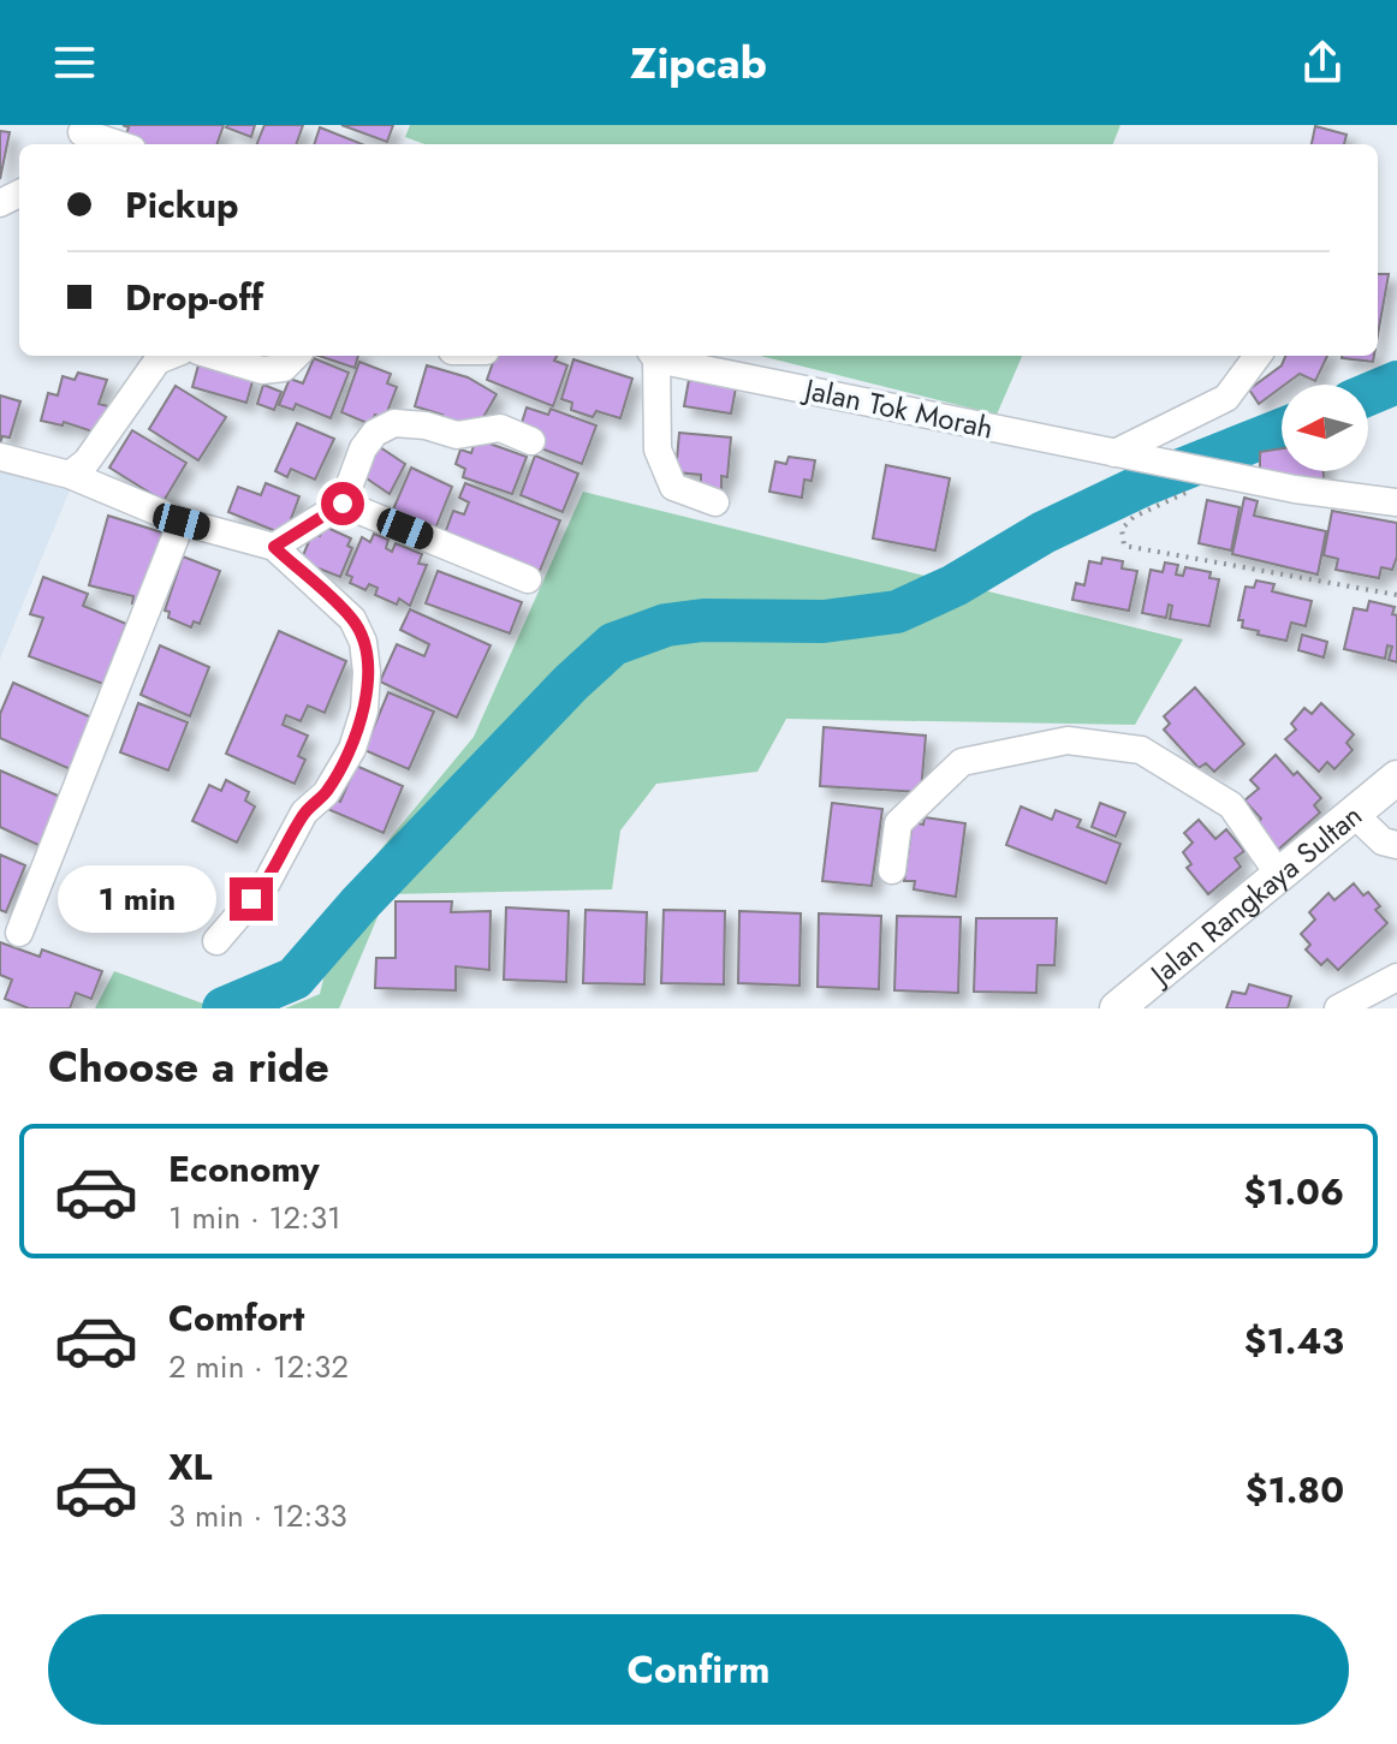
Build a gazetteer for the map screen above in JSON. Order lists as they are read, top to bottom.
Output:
{
  "streets": {
    "street": ["Jalan Tok Morah", "Jalan Rangkaya Sultan"]
  },
  "north": "left",
  "page": {
    "header": "Zipcab",
    "banner": ["Pickup", "Drop-off"],
    "bubble": "1 min",
    "heading": "Choose a ride",
    "list": [
      {
        "name": "Economy",
        "note": "1 min · 12:31",
        "value": "$1.06"
      },
      {
        "name": "Comfort",
        "note": "2 min · 12:32",
        "value": "$1.43"
      },
      {
        "name": "XL",
        "note": "3 min · 12:33",
        "value": "$1.80"
      }
    ],
    "buttons": "Confirm"
  }
}
